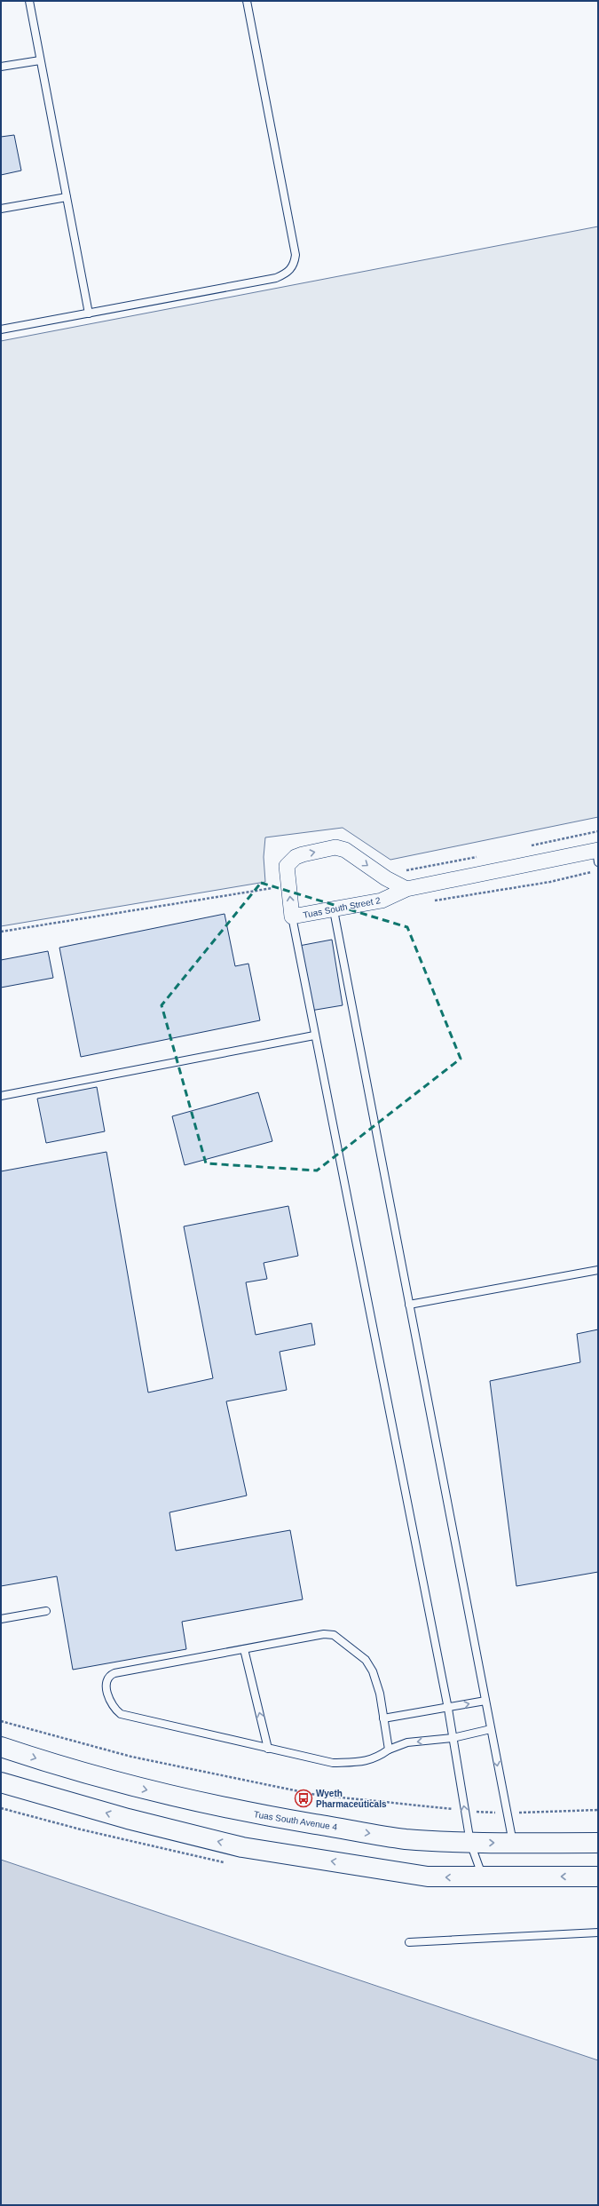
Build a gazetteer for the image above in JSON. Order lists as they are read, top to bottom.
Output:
{
  "streets": {
    "street": ["Tuas South Street 2", "Tuas South Avenue 4"]
  },
  "places": {
    "bus stop": ["Wyeth Pharmaceuticals"]
  }
}
